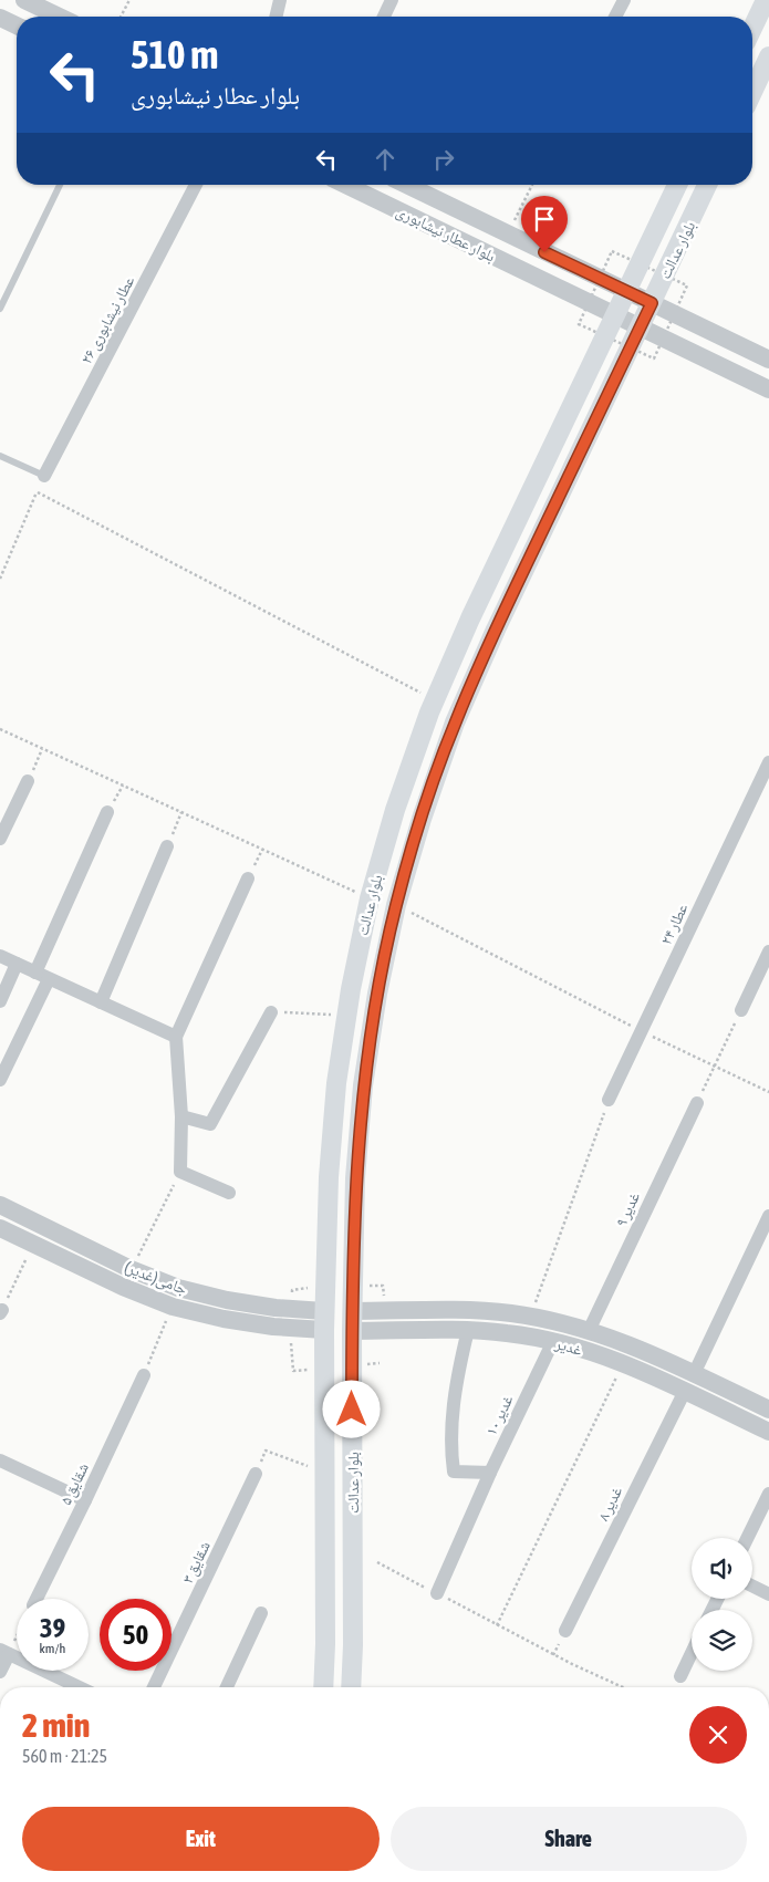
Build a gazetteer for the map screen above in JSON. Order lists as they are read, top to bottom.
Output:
{
  "streets": {
    "main road": ["بلوار عدالت"],
    "street": [
      "بلوار عطار نیشابوری",
      "عطار نیشابوری ۲۶",
      "عطار ۲۴",
      "غدیر ۹",
      "جامی(غدیر)",
      "غدیر",
      "غدیر ۱۰",
      "شقایق ۵",
      "غدیر ۸",
      "شقایق ۳"
    ]
  },
  "crossings": [
    ["بلوار عطار نیشابوری", "بلوار عدالت"],
    ["بلوار عدالت", "جامی(غدیر)"],
    ["بلوار عدالت", "غدیر"],
    ["غدیر ۹", "غدیر"],
    ["غدیر", "غدیر ۱۰"],
    ["غدیر", "غدیر ۸"]
  ],
  "page": {
    "turn": ["510 m", "بلوار عطار نیشابوری"],
    "speed": "39 km/h",
    "limit": "50",
    "heading": ["2 min", "560 m · 21:25"],
    "buttons": ["Exit", "Share"]
  }
}
